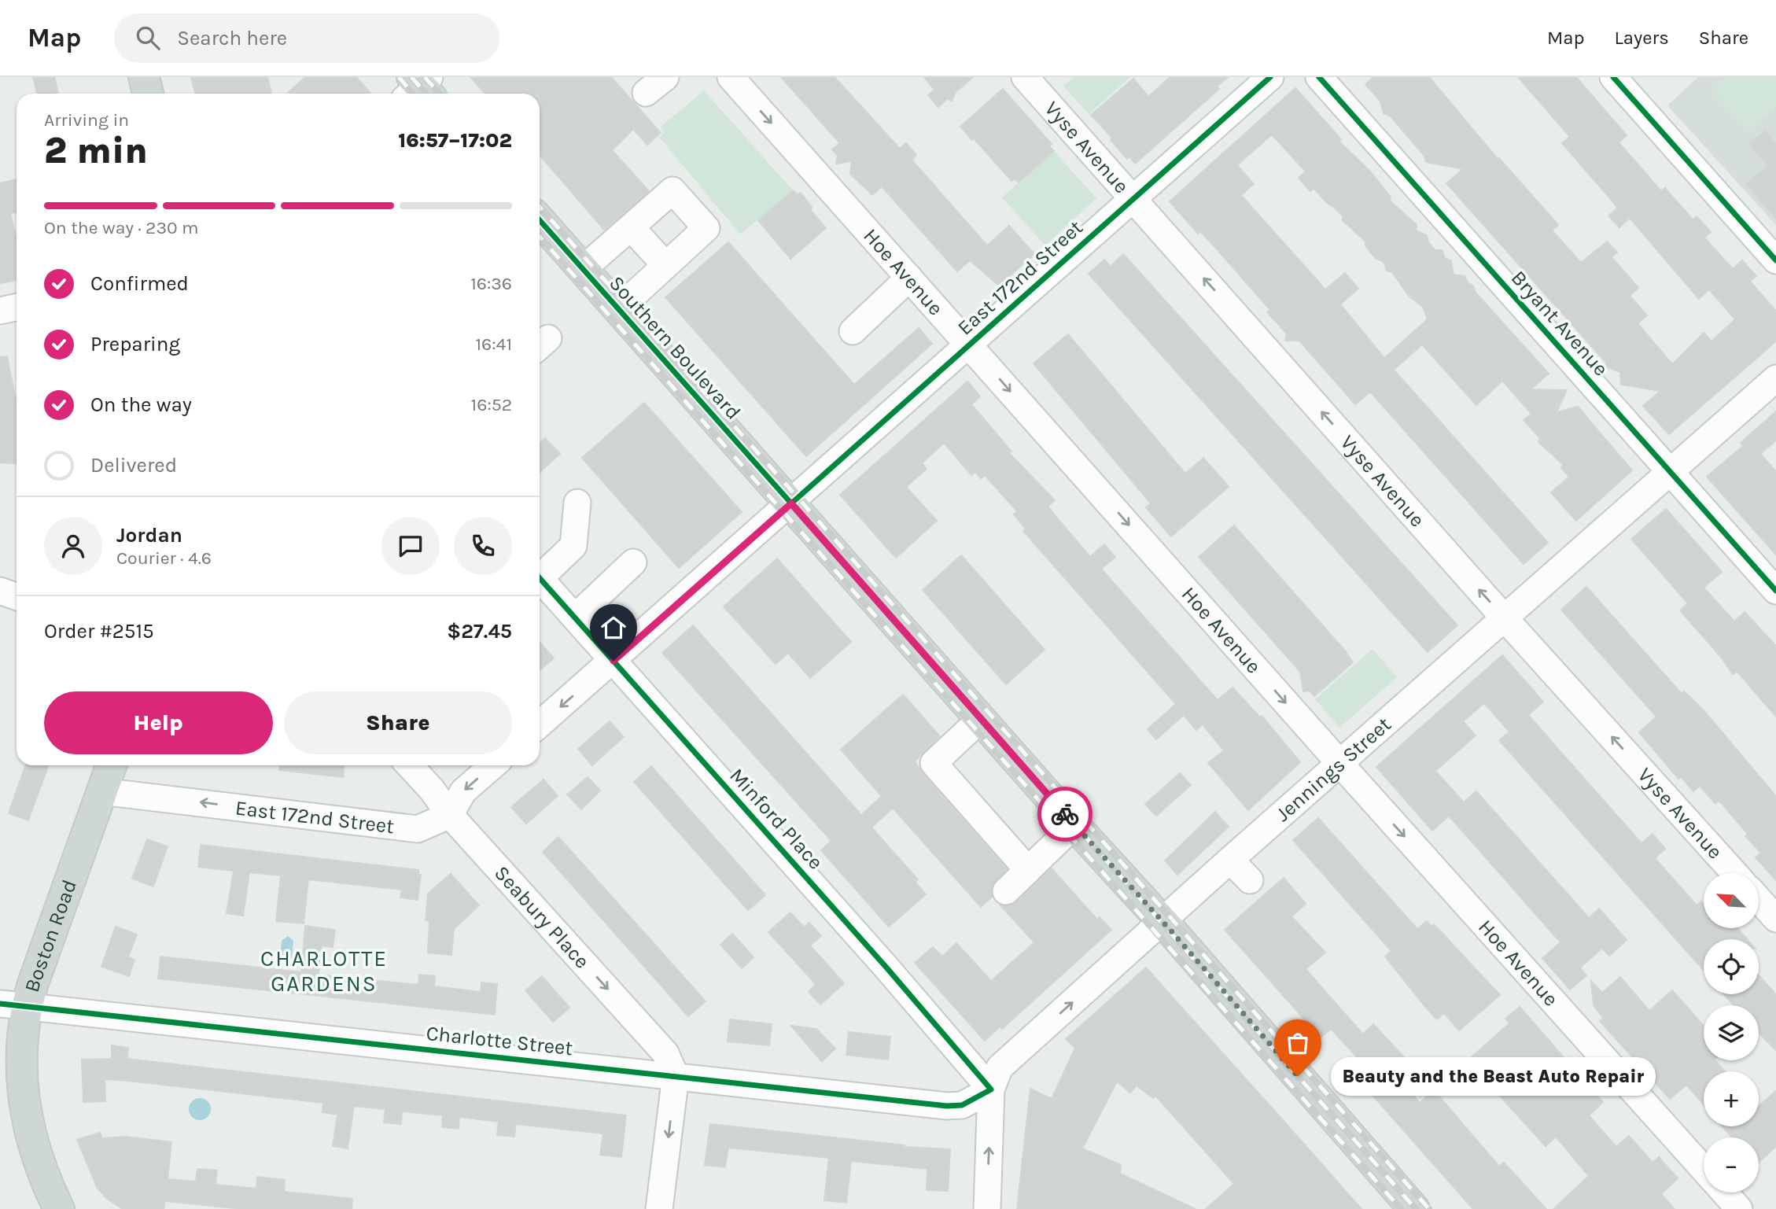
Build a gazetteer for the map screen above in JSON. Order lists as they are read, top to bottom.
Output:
{
  "streets": {
    "main road": ["Southern Boulevard", "Boston Road"],
    "street": [
      "Vyse Avenue",
      "Hoe Avenue",
      "East 172nd Street",
      "Bryant Avenue",
      "Jennings Street",
      "Minford Place",
      "Seabury Place",
      "Charlotte Street"
    ]
  },
  "crossings": [
    ["Vyse Avenue", "East 172nd Street"],
    ["Vyse Avenue", "Jennings Street"],
    ["Hoe Avenue", "East 172nd Street"],
    ["Hoe Avenue", "Jennings Street"],
    ["East 172nd Street", "Southern Boulevard"],
    ["East 172nd Street", "Minford Place"],
    ["East 172nd Street", "Seabury Place"],
    ["East 172nd Street", "Boston Road"],
    ["Bryant Avenue", "Jennings Street"],
    ["Southern Boulevard", "Jennings Street"],
    ["Jennings Street", "Minford Place"],
    ["Jennings Street", "Charlotte Street"],
    ["Minford Place", "Charlotte Street"],
    ["Seabury Place", "Charlotte Street"],
    ["Boston Road", "Charlotte Street"]
  ],
  "one_way": ["Vyse Avenue", "Hoe Avenue", "Seabury Place"],
  "districts": ["CHARLOTTE GARDENS"],
  "places": ["Beauty and the Beast Auto Repair"],
  "north": "top left",
  "page": {
    "header": "Map",
    "search": "Search here",
    "nav": ["Map", "Layers", "Share"],
    "heading": ["2 min", "Arriving in", "16:57–17:02"],
    "panel": [
      "Jordan",
      "Courier · 4.6",
      "Order #2515",
      "$27.45"
    ],
    "bar": "On the way · 230 m",
    "list": [
      ["Confirmed", "16:36"],
      ["Preparing", "16:41"],
      ["On the way", "16:52"],
      "Delivered"
    ],
    "buttons": ["Help", "Share"],
    "map_buttons": ["+", "−"],
    "bubble": "Beauty and the Beast Auto Repair"
  }
}
